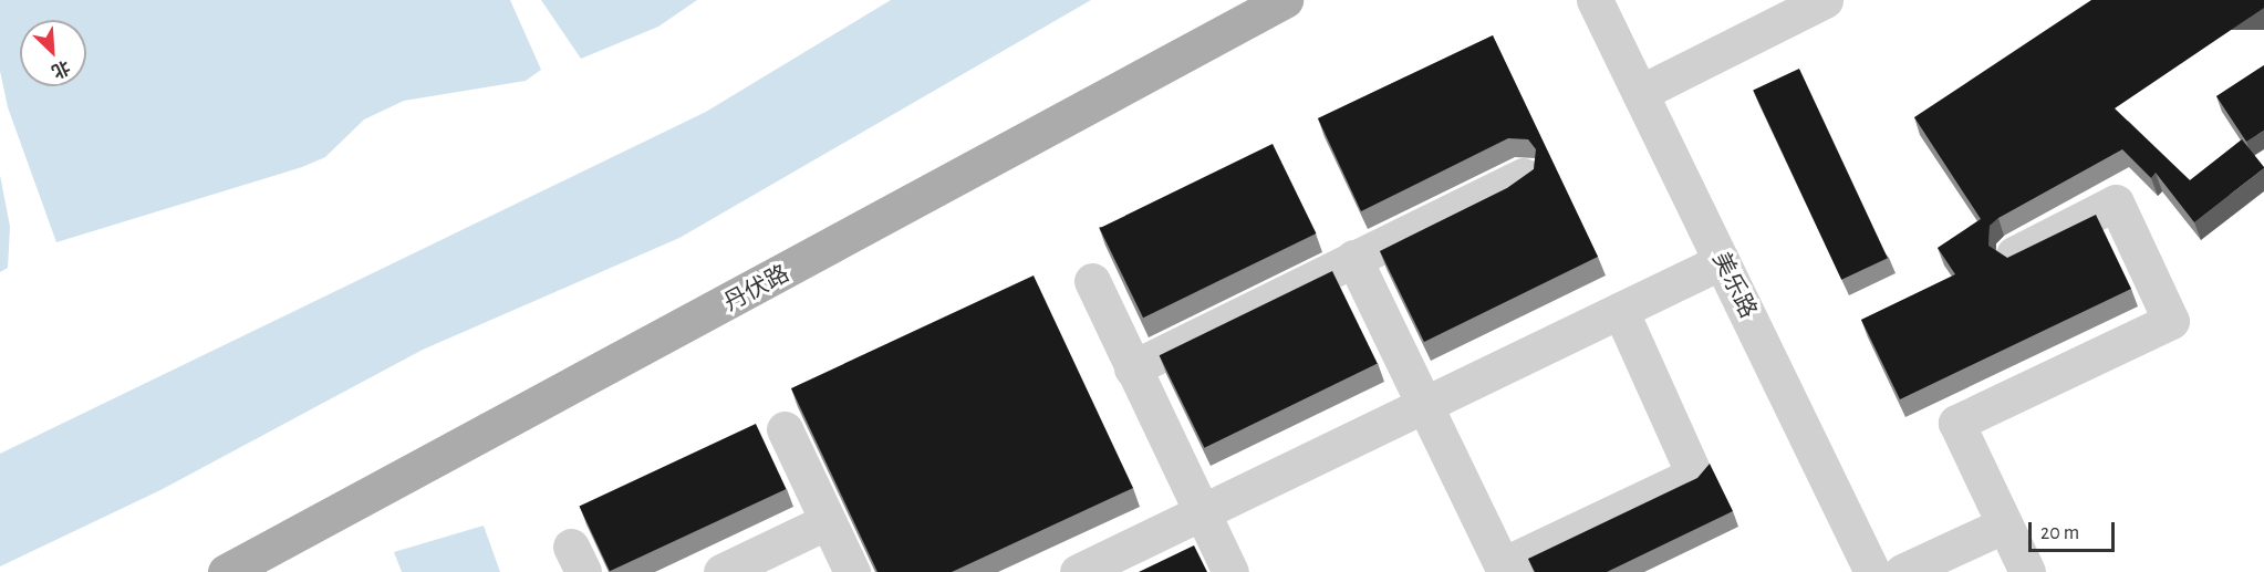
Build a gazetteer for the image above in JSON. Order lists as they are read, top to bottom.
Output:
{
  "streets": {
    "main road": ["丹伏路"],
    "street": ["美乐路"]
  },
  "scale_bar": "20 m",
  "north": "bottom right"
}
